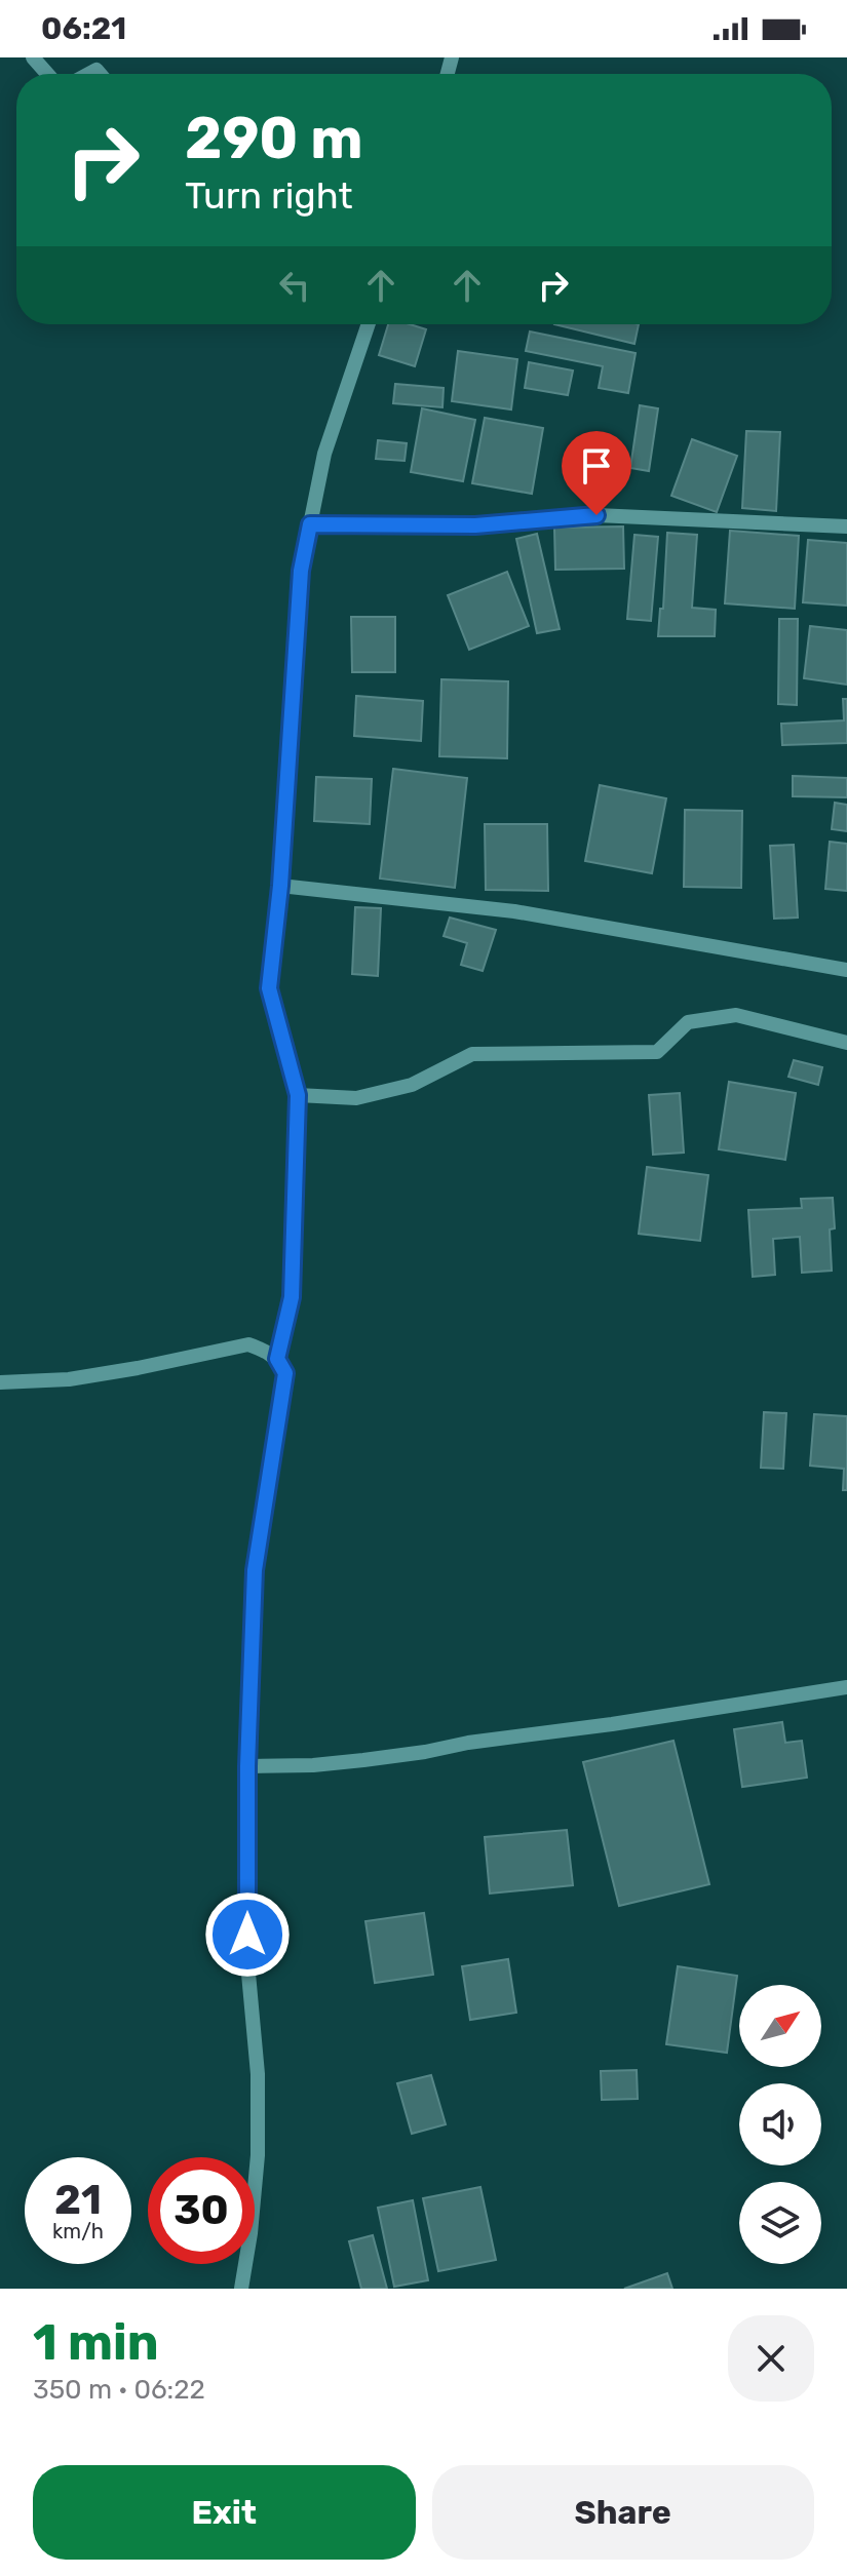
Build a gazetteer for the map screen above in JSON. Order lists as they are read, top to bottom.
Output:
{
  "north": "top right",
  "page": {
    "status": "06:21",
    "turn": ["290 m", "Turn right"],
    "speed": "21 km/h",
    "limit": "30",
    "heading": ["1 min", "350 m · 06:22"],
    "buttons": ["Exit", "Share"]
  }
}
